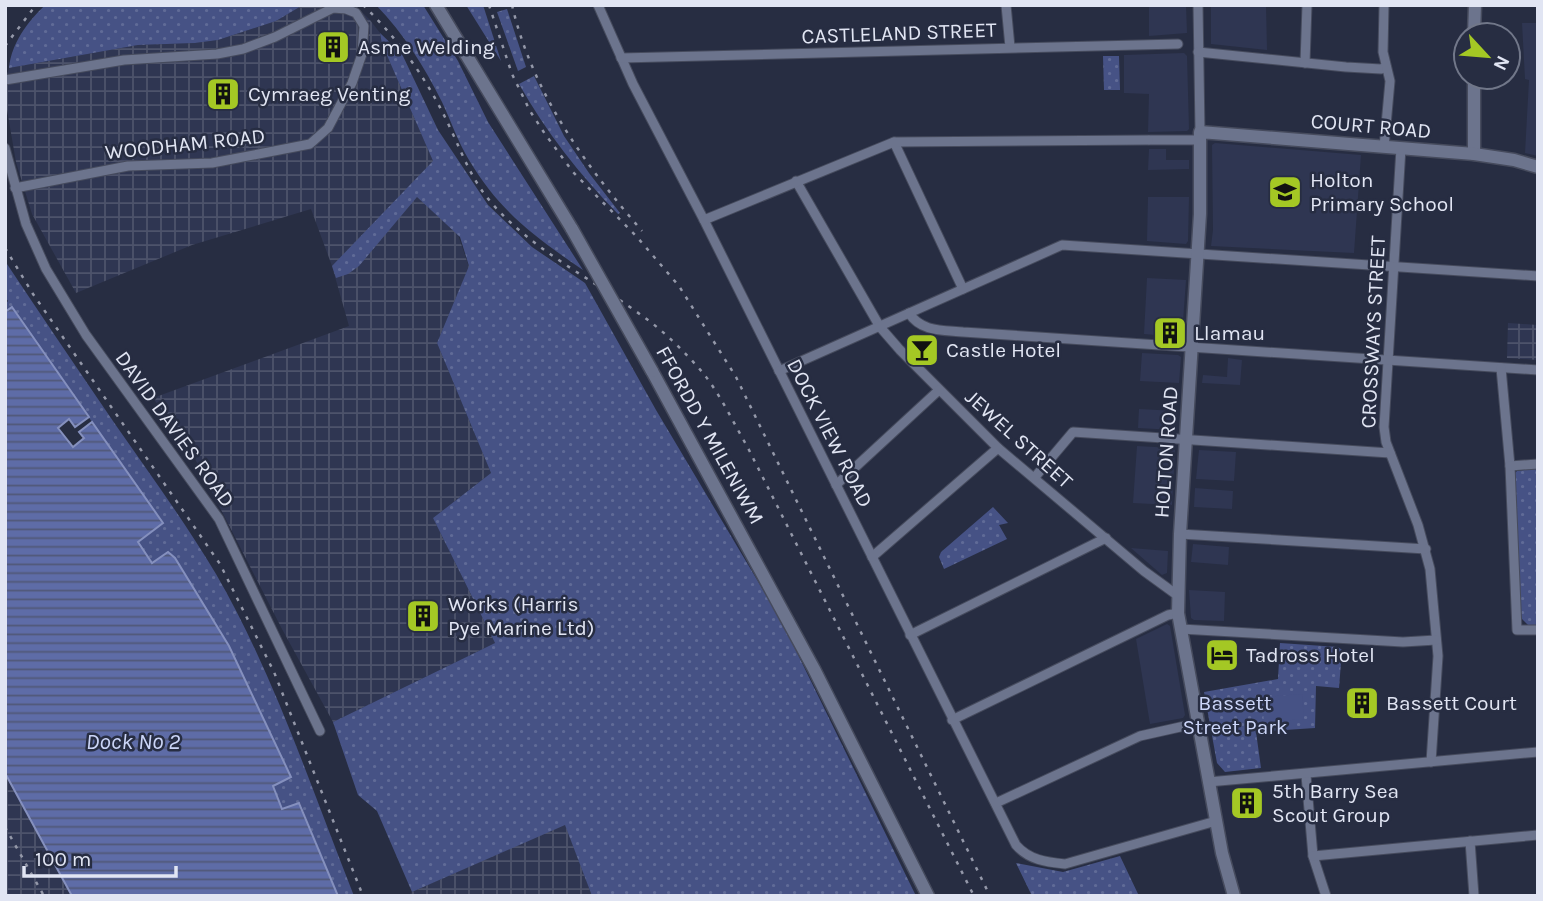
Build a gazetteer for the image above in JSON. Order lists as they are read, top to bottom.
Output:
{
  "streets": {
    "street": [
      "CASTLELAND STREET",
      "COURT ROAD",
      "WOODHAM ROAD",
      "CROSSWAYS STREET",
      "DAVID DAVIES ROAD",
      "DOCK VIEW ROAD",
      "FFORDD Y MILENIWM",
      "JEWEL STREET",
      "HOLTON ROAD"
    ]
  },
  "crossings": [
    ["CASTLELAND STREET", "DOCK VIEW ROAD"],
    ["COURT ROAD", "CROSSWAYS STREET"],
    ["COURT ROAD", "HOLTON ROAD"],
    ["WOODHAM ROAD", "DAVID DAVIES ROAD"],
    ["DOCK VIEW ROAD", "HOLTON ROAD"],
    ["JEWEL STREET", "HOLTON ROAD"]
  ],
  "water": ["Dock Nº 2"],
  "parks": ["Bassett Street Park"],
  "places": {
    "building": [
      "Asme Welding",
      "Cymraeg Venting",
      "Llamau",
      "Works (Harris Pye Marine Ltd)",
      "Bassett Court",
      "5th Barry Sea Scout Group"
    ],
    "school or university": ["Holton Primary School"],
    "bar": ["Castle Hotel"],
    "hotel": ["Tadross Hotel"]
  },
  "scale_bar": "100 m",
  "north": "bottom right"
}
